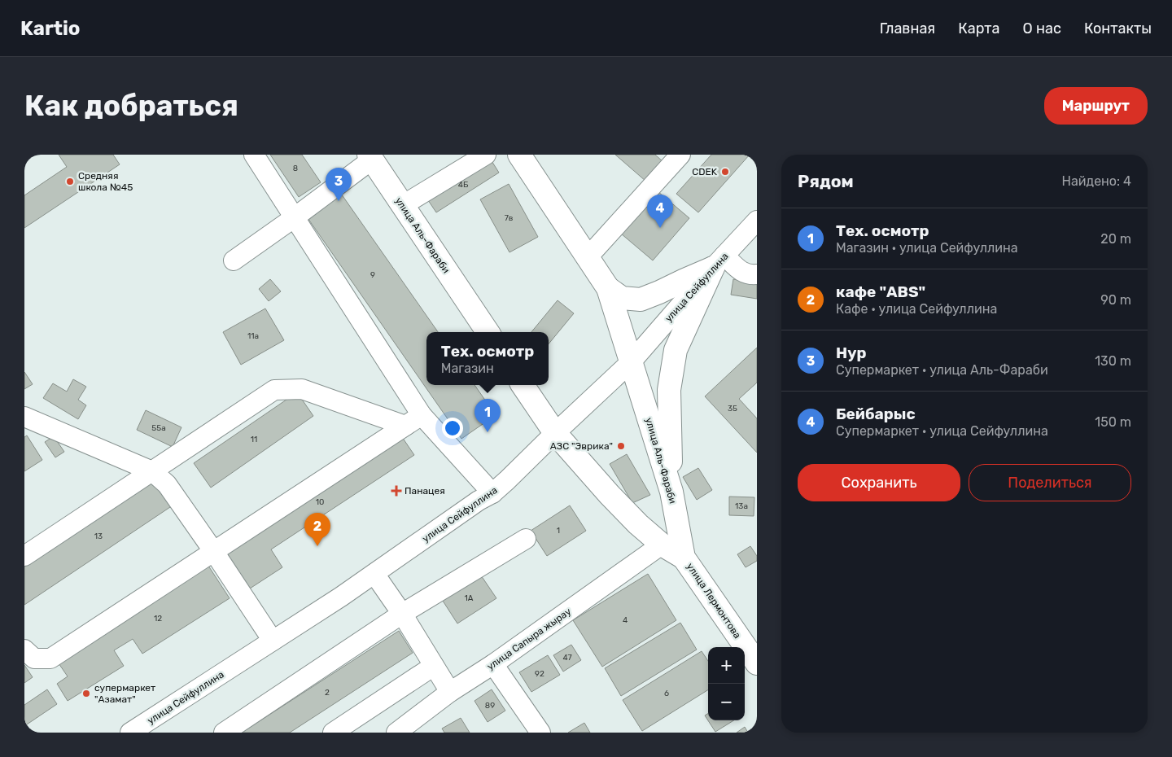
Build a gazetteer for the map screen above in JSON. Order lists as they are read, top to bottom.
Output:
{
  "streets": {
    "main road": ["улица Аль-Фараби", "улица Лермонтова"],
    "street": ["улица Сейфуллина", "улица Сапыра жырау"]
  },
  "crossings": [
    ["улица Аль-Фараби", "улица Сейфуллина"],
    ["улица Аль-Фараби", "улица Лермонтова"]
  ],
  "places": {
    "other": [
      "CDEK",
      "Средняя школа №45",
      "АЗС \"Эврика\"",
      "супермаркет \"Азамат\""
    ],
    "health": ["Панацея"]
  },
  "house_numbers": [
    "8",
    "4Б",
    "7в",
    "9",
    "11а",
    "35",
    "55а",
    "11",
    "10",
    "13а",
    "1",
    "13",
    "1А",
    "12",
    "4",
    "47",
    "92",
    "2",
    "6",
    "89"
  ],
  "page": {
    "header": "Kartio",
    "nav": [
      "Главная",
      "Карта",
      "О нас",
      "Контакты"
    ],
    "buttons": [
      "Маршрут",
      ["Сохранить", "Поделиться"]
    ],
    "title": "Как добраться",
    "heading": ["Рядом", "Найдено: 4"],
    "pins": [
      "3",
      "4",
      "1",
      "2"
    ],
    "list": [
      {
        "mark": "1",
        "name": "Тех. осмотр",
        "note": "Магазин · улица Сейфуллина",
        "value": "20 m"
      },
      {
        "mark": "2",
        "name": "кафе \"ABS\"",
        "note": "Кафе · улица Сейфуллина",
        "value": "90 m"
      },
      {
        "mark": "3",
        "name": "Нур",
        "note": "Супермаркет · улица Аль-Фараби",
        "value": "130 m"
      },
      {
        "mark": "4",
        "name": "Бейбарыс",
        "note": "Супермаркет · улица Сейфуллина",
        "value": "150 m"
      }
    ],
    "popup": ["Тех. осмотр", "Магазин"],
    "map_buttons": ["+", "−"]
  }
}
